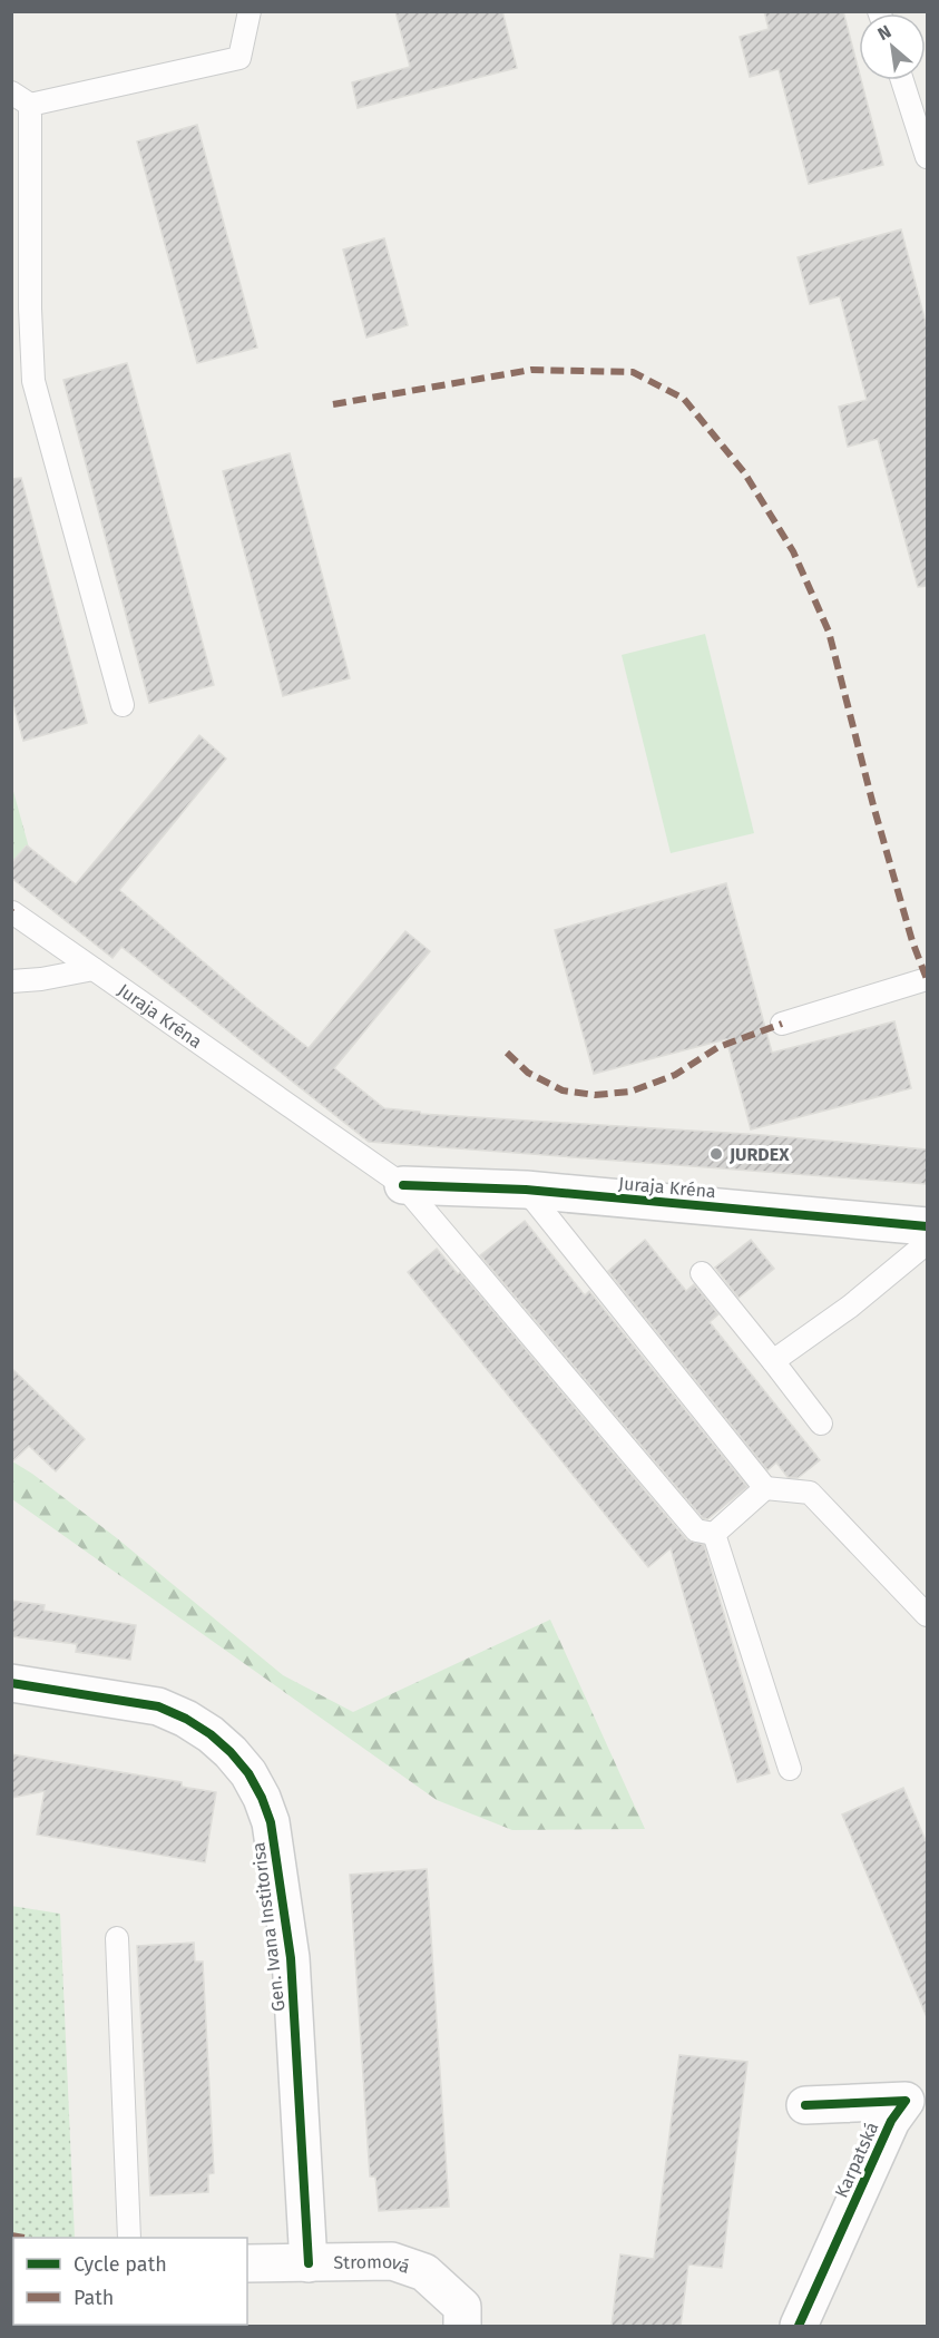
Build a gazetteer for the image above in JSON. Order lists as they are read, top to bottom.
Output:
{
  "streets": {
    "street": [
      "Juraja Kréna",
      "Gen. Ivana Institorisa",
      "Karpatská",
      "Stromová"
    ]
  },
  "crossings": [
    ["Gen. Ivana Institorisa", "Stromová"]
  ],
  "places": ["JURDEX"],
  "legend": ["Cycle path", "Path"],
  "north": "top left"
}
